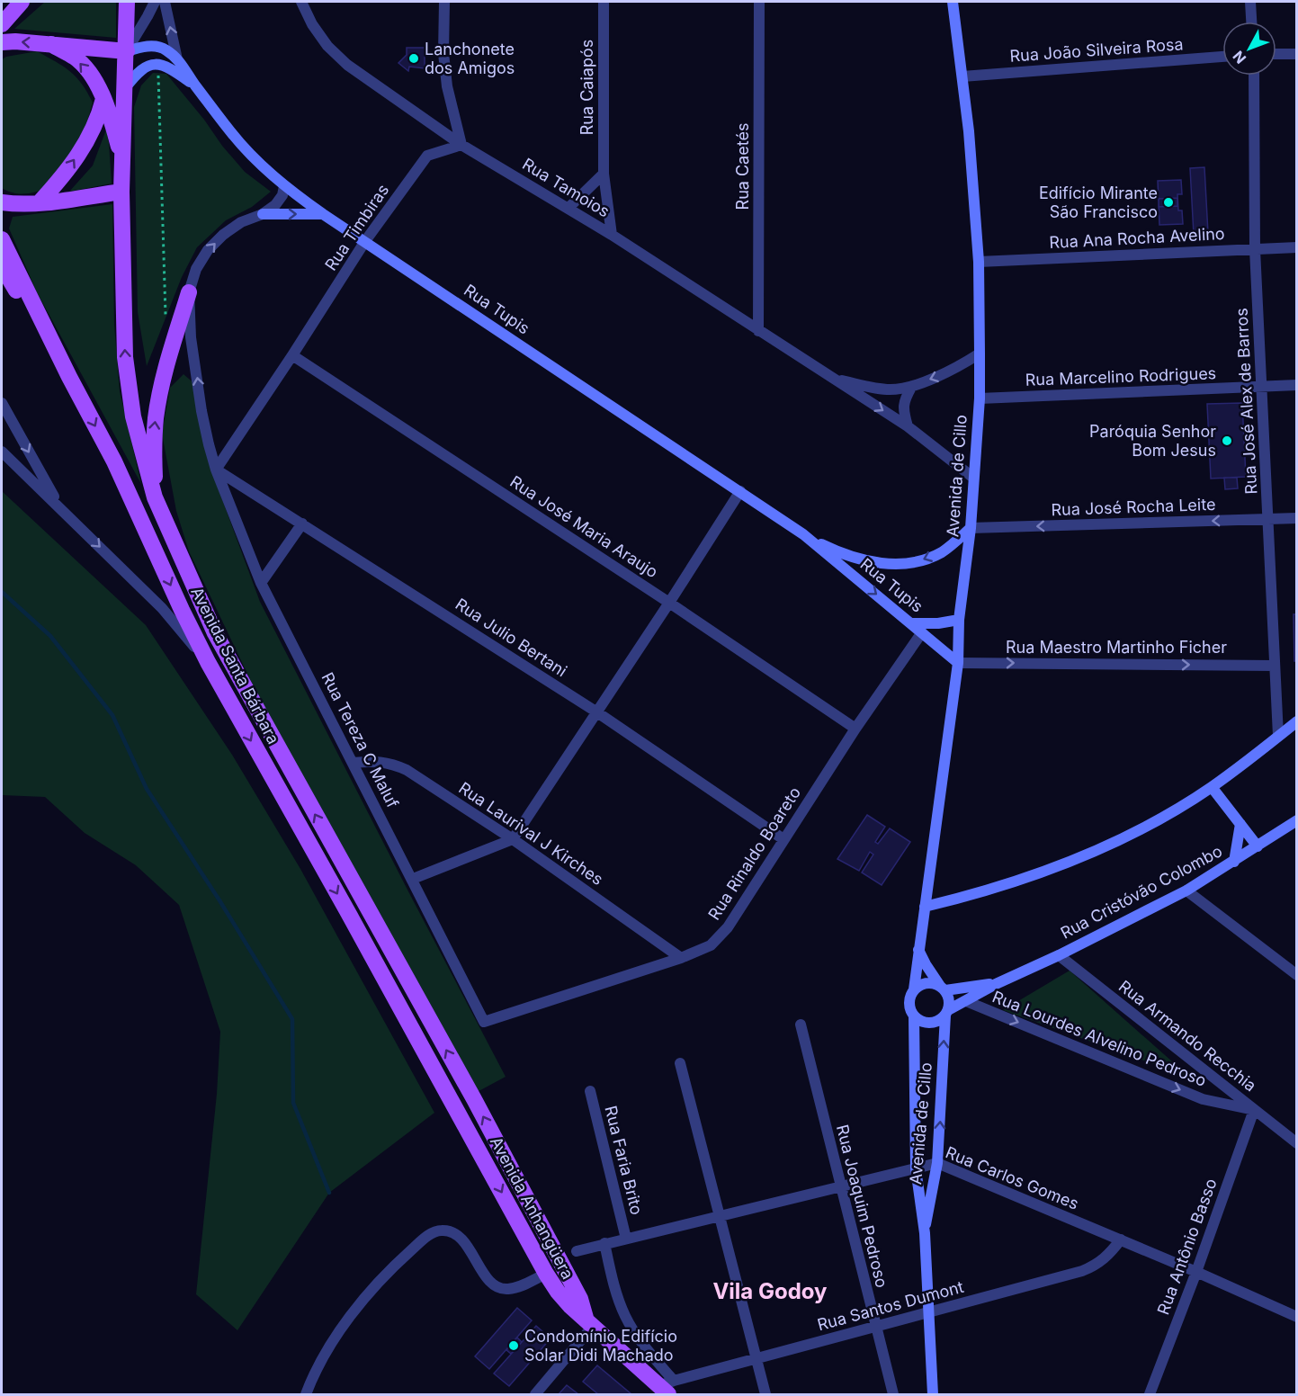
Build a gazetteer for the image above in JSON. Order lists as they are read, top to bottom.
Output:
{
  "streets": {
    "main road": ["Avenida Santa Bárbara", "Avenida Anhangüera"],
    "street": [
      "Rua João Silveira Rosa",
      "Rua Caiapós",
      "Rua Caetés",
      "Rua Tamoios",
      "Rua Timbiras",
      "Rua Ana Rocha Avelino",
      "Rua Tupis",
      "Rua Marcelino Rodrigues",
      "Rua José Alex de Barros",
      "Avenida de Cillo",
      "Rua José Rocha Leite",
      "Rua José Maria Araujo",
      "Rua Julio Bertani",
      "Rua Maestro Martinho Ficher",
      "Rua Tereza C Maluf",
      "Rua Laurival J Kirches",
      "Rua Rinaldo Boareto",
      "Rua Cristóvão Colombo",
      "Rua Armando Recchia",
      "Rua Lourdes Alvelino Pedroso",
      "Rua Faria Brito",
      "Rua Carlos Gomes",
      "Rua Joaquim Pedroso",
      "Rua Antônio Basso",
      "Rua Santos Dumont"
    ]
  },
  "crossings": [
    ["Rua João Silveira Rosa", "Avenida de Cillo"],
    ["Rua Caiapós", "Rua Tamoios"],
    ["Rua Caetés", "Rua Tamoios"],
    ["Rua Tamoios", "Rua Timbiras"],
    ["Rua Tamoios", "Avenida de Cillo"],
    ["Rua Timbiras", "Rua Tupis"],
    ["Rua Timbiras", "Rua José Maria Araujo"],
    ["Rua Timbiras", "Rua Julio Bertani"],
    ["Rua Timbiras", "Rua Tereza C Maluf"],
    ["Rua Ana Rocha Avelino", "Rua José Alex de Barros"],
    ["Rua Ana Rocha Avelino", "Avenida de Cillo"],
    ["Rua Tupis", "Avenida de Cillo"],
    ["Rua Tupis", "Rua José Rocha Leite"],
    ["Rua Tupis", "Rua Maestro Martinho Ficher"],
    ["Rua Tupis", "Avenida Santa Bárbara"],
    ["Rua Tupis", "Rua Rinaldo Boareto"],
    ["Rua Marcelino Rodrigues", "Rua José Alex de Barros"],
    ["Rua Marcelino Rodrigues", "Avenida de Cillo"],
    ["Rua José Alex de Barros", "Rua José Rocha Leite"],
    ["Rua José Alex de Barros", "Rua Maestro Martinho Ficher"],
    ["Avenida de Cillo", "Rua José Rocha Leite"],
    ["Avenida de Cillo", "Rua Maestro Martinho Ficher"],
    ["Avenida de Cillo", "Rua Cristóvão Colombo"],
    ["Avenida de Cillo", "Rua Carlos Gomes"],
    ["Avenida de Cillo", "Rua Santos Dumont"],
    ["Rua José Maria Araujo", "Rua Rinaldo Boareto"],
    ["Rua Julio Bertani", "Rua Tereza C Maluf"],
    ["Rua Julio Bertani", "Rua Rinaldo Boareto"],
    ["Avenida Santa Bárbara", "Avenida Anhangüera"],
    ["Rua Tereza C Maluf", "Rua Laurival J Kirches"],
    ["Rua Tereza C Maluf", "Rua Rinaldo Boareto"],
    ["Rua Laurival J Kirches", "Rua Rinaldo Boareto"],
    ["Rua Cristóvão Colombo", "Rua Armando Recchia"],
    ["Rua Cristóvão Colombo", "Rua Lourdes Alvelino Pedroso"],
    ["Rua Armando Recchia", "Rua Lourdes Alvelino Pedroso"],
    ["Rua Armando Recchia", "Rua Antônio Basso"],
    ["Rua Lourdes Alvelino Pedroso", "Rua Antônio Basso"],
    ["Rua Faria Brito", "Rua Carlos Gomes"],
    ["Rua Carlos Gomes", "Rua Joaquim Pedroso"],
    ["Rua Carlos Gomes", "Rua Antônio Basso"],
    ["Rua Carlos Gomes", "Rua Santos Dumont"],
    ["Rua Joaquim Pedroso", "Rua Santos Dumont"],
    ["Avenida Anhangüera", "Rua Santos Dumont"]
  ],
  "one_way": ["Rua José Rocha Leite", "Rua Maestro Martinho Ficher", "Rua Lourdes Alvelino Pedroso"],
  "districts": ["Vila Godoy"],
  "places": [
    "Lanchonete dos Amigos",
    "Edifício Mirante São Francisco",
    "Paróquia Senhor Bom Jesus",
    "Condomínio Edifício Solar Didi Machado"
  ],
  "north": "bottom left"
}
